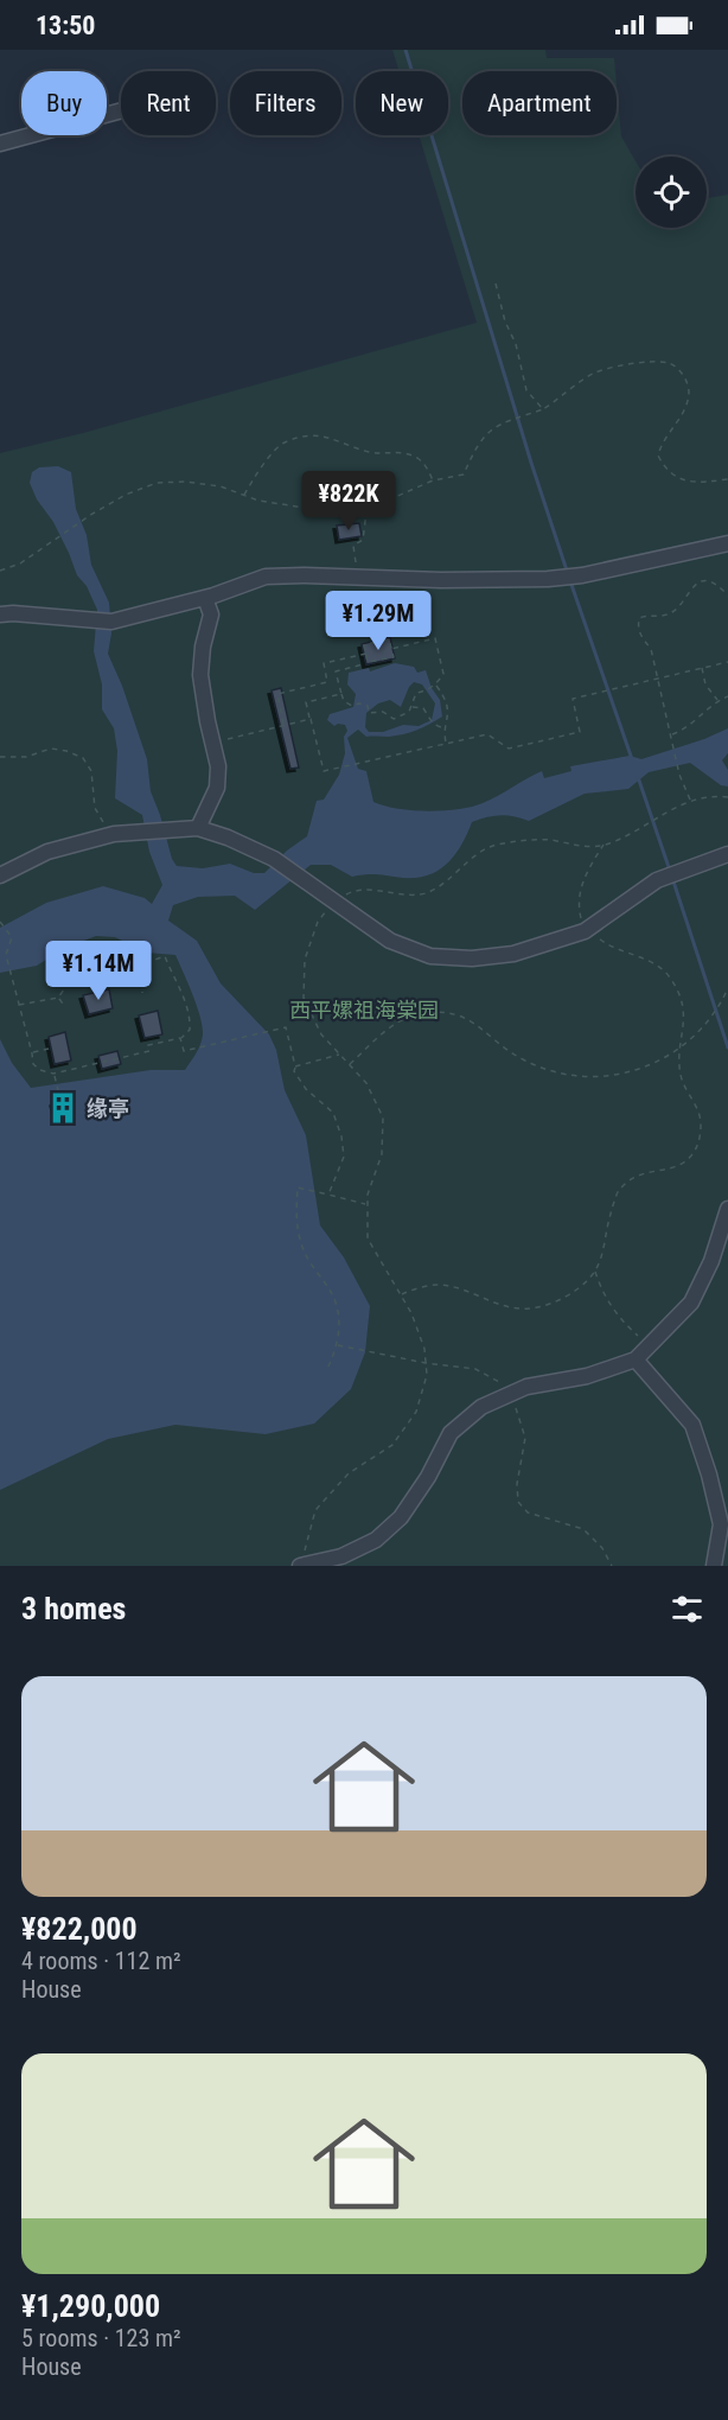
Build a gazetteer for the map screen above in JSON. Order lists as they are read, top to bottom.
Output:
{
  "parks": ["西平嫘祖海棠园"],
  "places": {
    "building": ["缘亭"]
  },
  "page": {
    "status": "13:50",
    "chip": [
      "Buy",
      "Rent",
      "Filters",
      "New",
      "Apartment"
    ],
    "price": ["¥822K", "¥1.29M", "¥1.14M"],
    "heading": "3 homes",
    "list": [
      {
        "name": "¥822,000",
        "note": "4 rooms · 112 m² · House"
      },
      {
        "name": "¥1,290,000",
        "note": "5 rooms · 123 m² · House"
      }
    ]
  }
}
